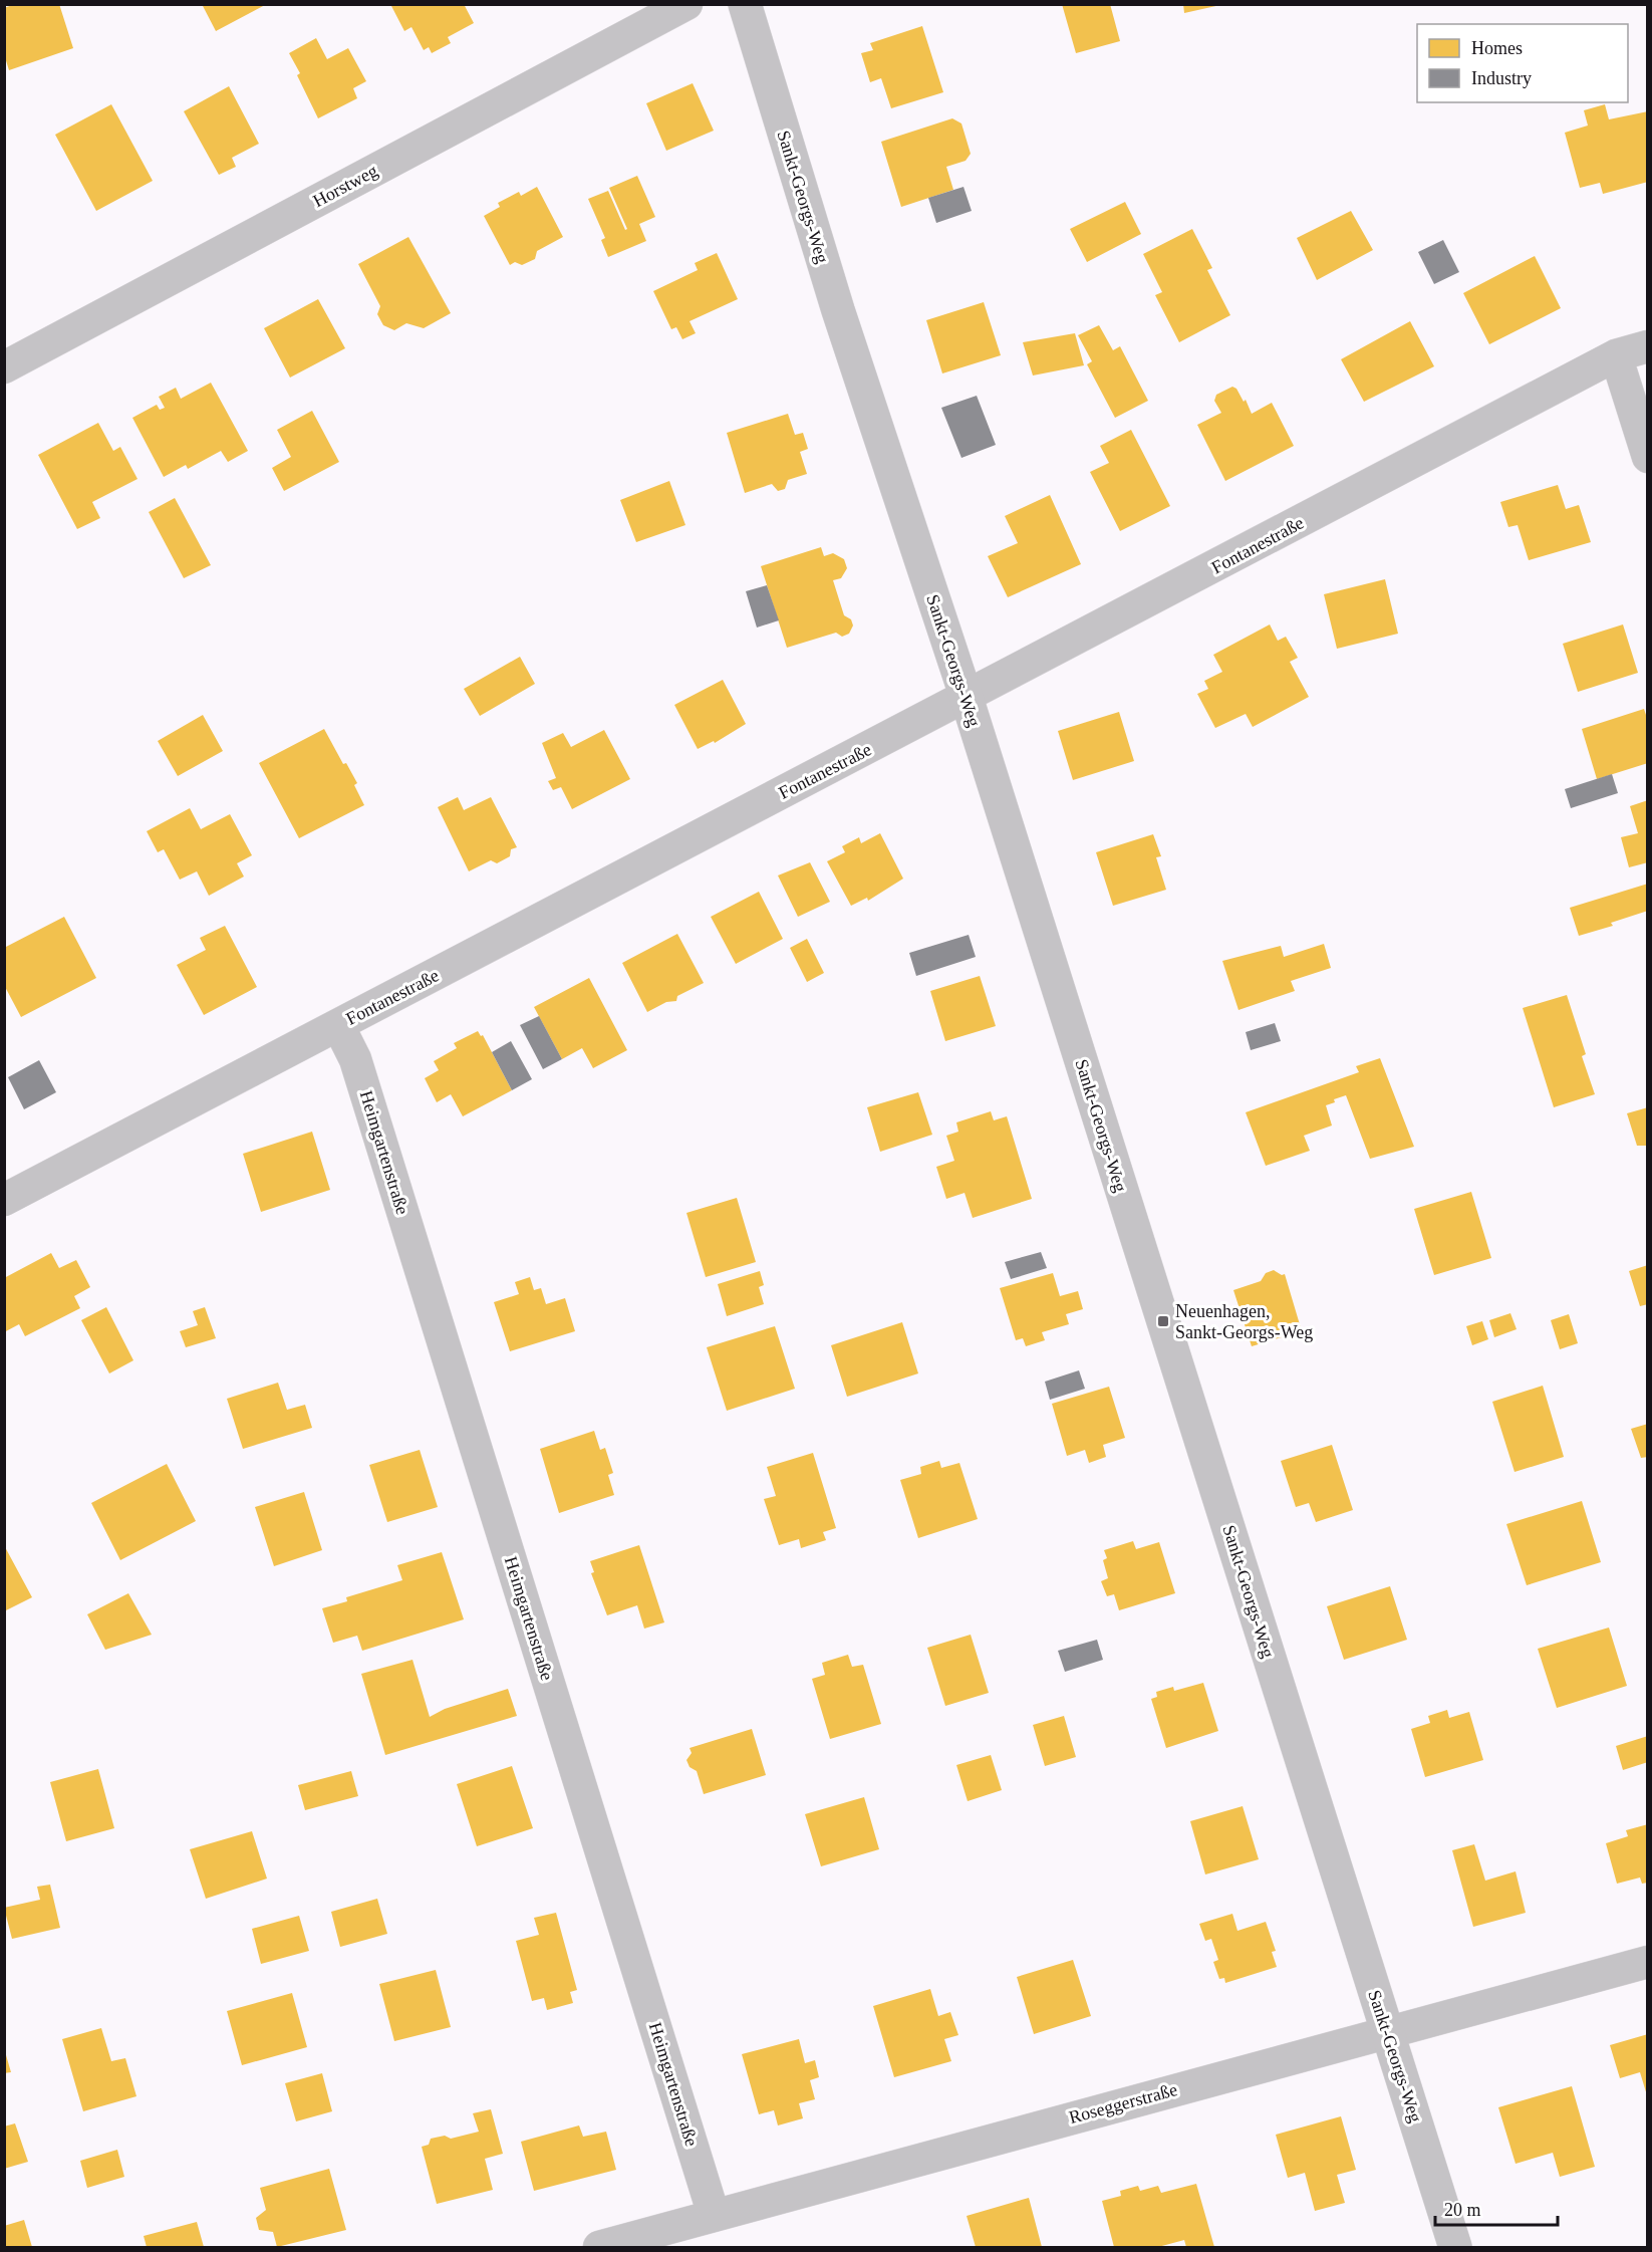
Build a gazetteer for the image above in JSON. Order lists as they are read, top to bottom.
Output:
{
  "streets": {
    "street": [
      "Horstweg",
      "Sankt-Georgs-Weg",
      "Fontanestraße",
      "Heimgartenstraße",
      "Roseggerstraße"
    ]
  },
  "crossings": [
    ["Sankt-Georgs-Weg", "Fontanestraße"],
    ["Sankt-Georgs-Weg", "Roseggerstraße"],
    ["Fontanestraße", "Heimgartenstraße"],
    ["Heimgartenstraße", "Roseggerstraße"]
  ],
  "places": {
    "transit": ["Neuenhagen, Sankt-Georgs-Weg"]
  },
  "legend": ["Homes", "Industry"],
  "scale_bar": "20 m"
}
